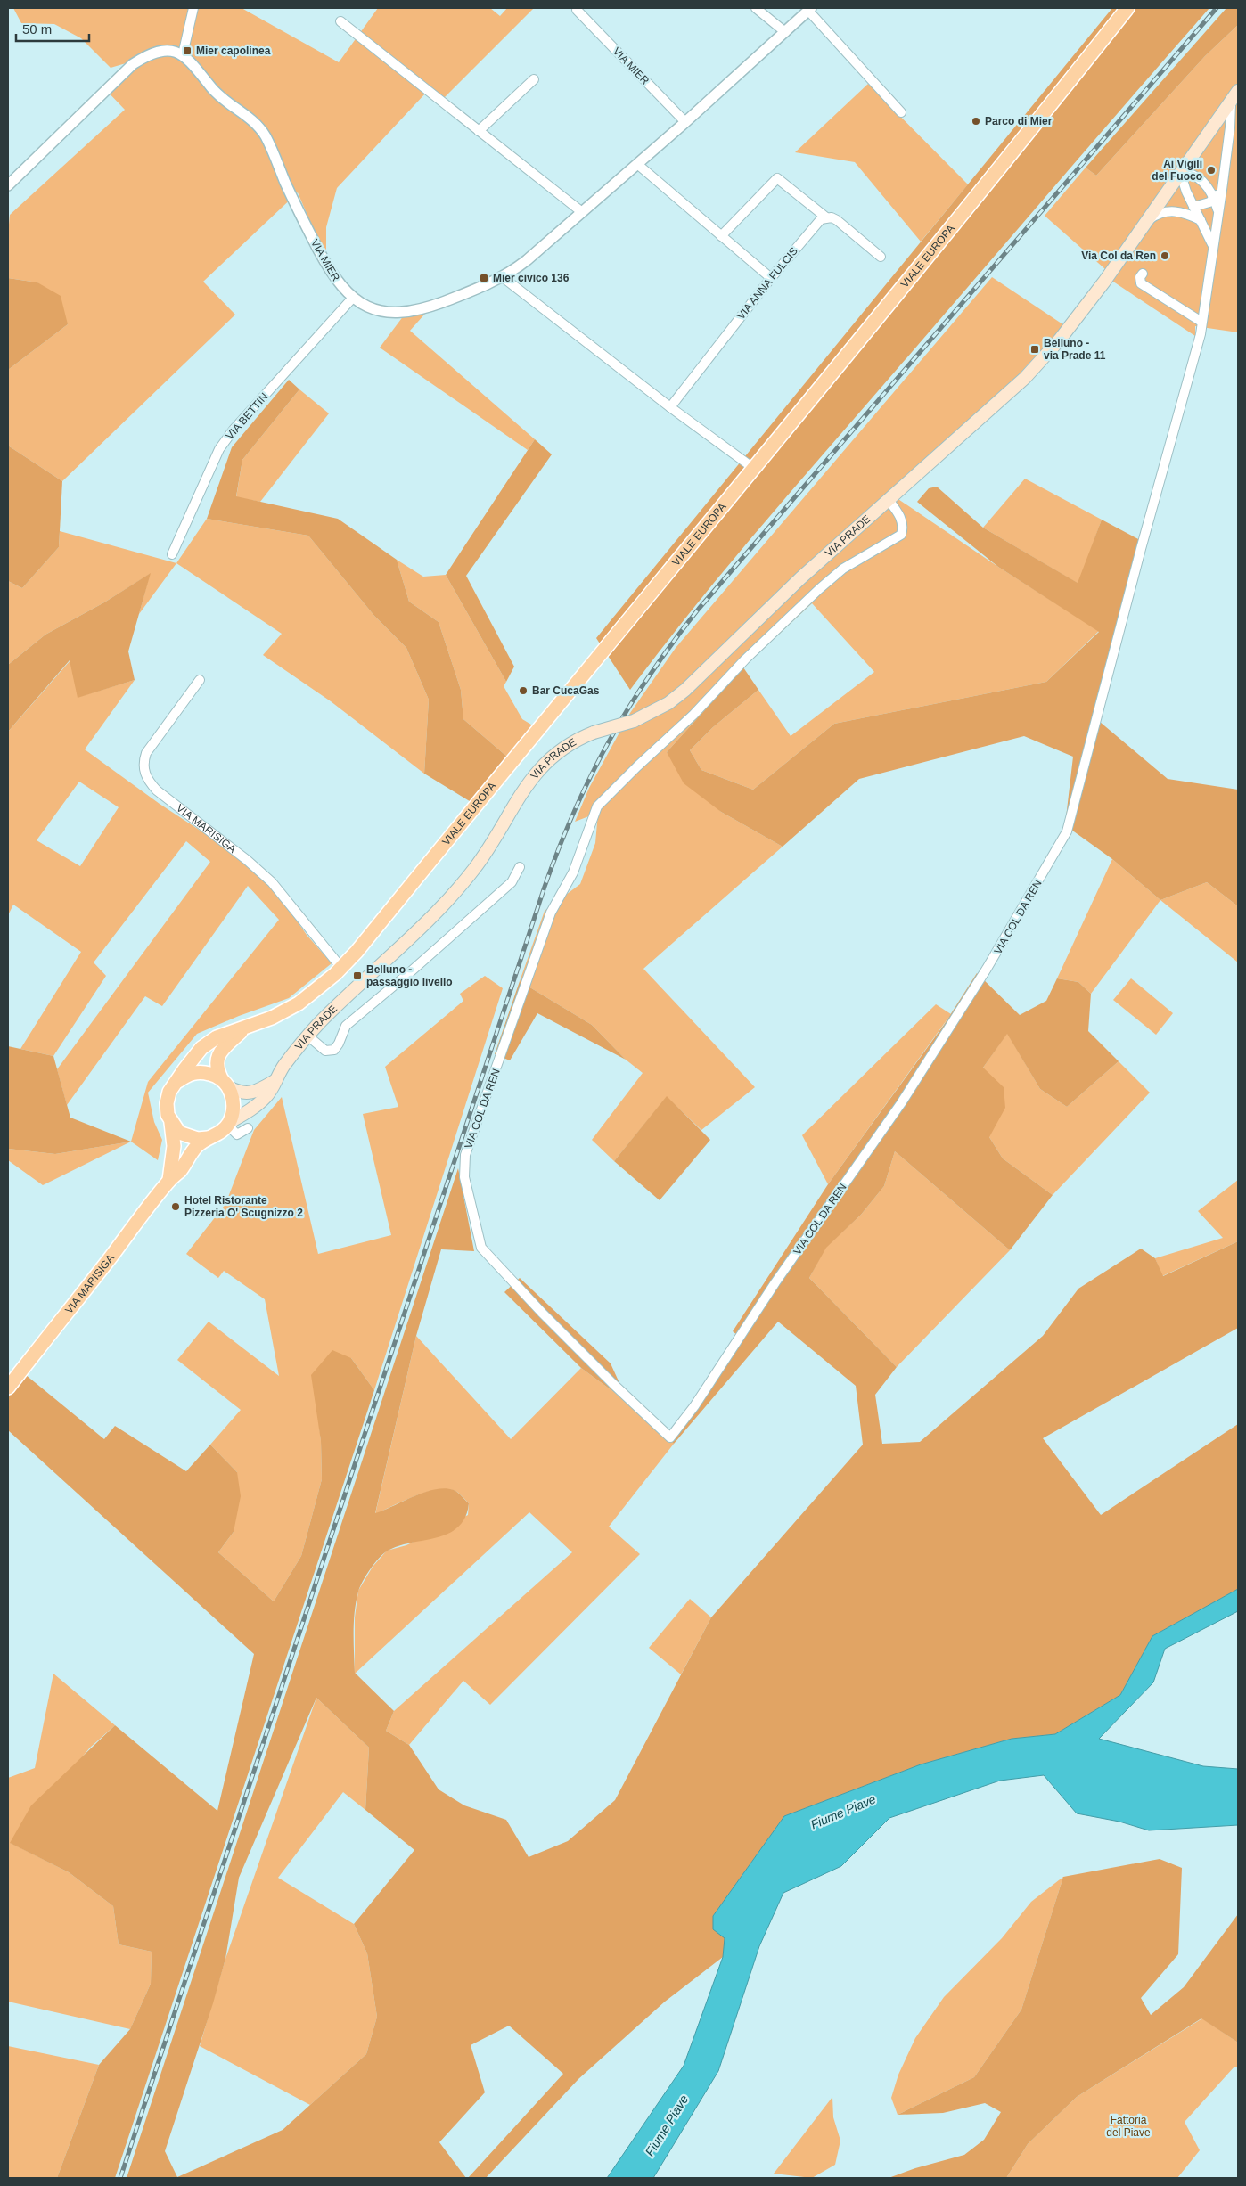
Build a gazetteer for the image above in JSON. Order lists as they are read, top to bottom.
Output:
{
  "streets": {
    "main road": ["VIALE EUROPA", "VIA PRADE", "VIA MARISIGA"],
    "street": [
      "VIA MIER",
      "VIA ANNA FULCIS",
      "VIA BETTIN",
      "VIA COL DA REN"
    ]
  },
  "crossings": [
    ["VIA MIER", "VIA BETTIN"],
    ["VIALE EUROPA", "VIA PRADE"],
    ["VIALE EUROPA", "VIA MARISIGA"],
    ["VIA PRADE", "VIA MARISIGA"],
    ["VIA PRADE", "VIA COL DA REN"]
  ],
  "water": ["Fiume Piave"],
  "parks": ["Fattoria del Piave"],
  "places": {
    "transit": [
      "Mier capolinea",
      "Mier civico 136",
      "Belluno - via Prade 11",
      "Belluno - passaggio livello"
    ],
    "other": [
      "Parco di Mier",
      "Ai Vigili del Fuoco",
      "Via Col da Ren",
      "Bar CucaGas",
      "Hotel Ristorante Pizzeria O' Scugnizzo 2"
    ]
  },
  "scale_bar": "50 m"
}
